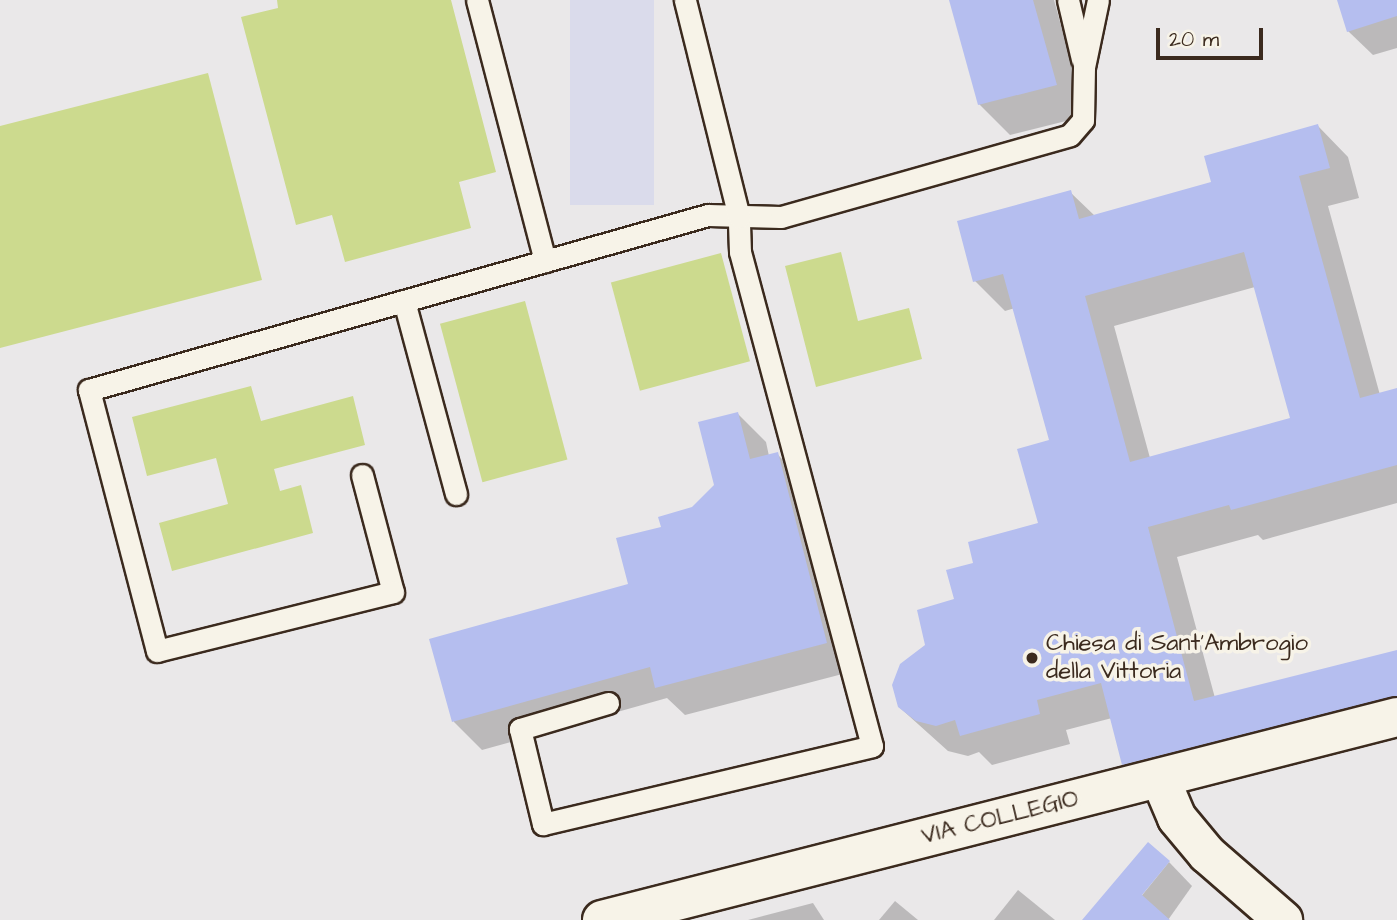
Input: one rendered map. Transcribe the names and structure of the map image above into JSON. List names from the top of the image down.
{
  "streets": {
    "street": ["VIA COLLEGIO"]
  },
  "places": ["Chiesa di Sant'Ambrogio della Vittoria"],
  "scale_bar": "20 m"
}
